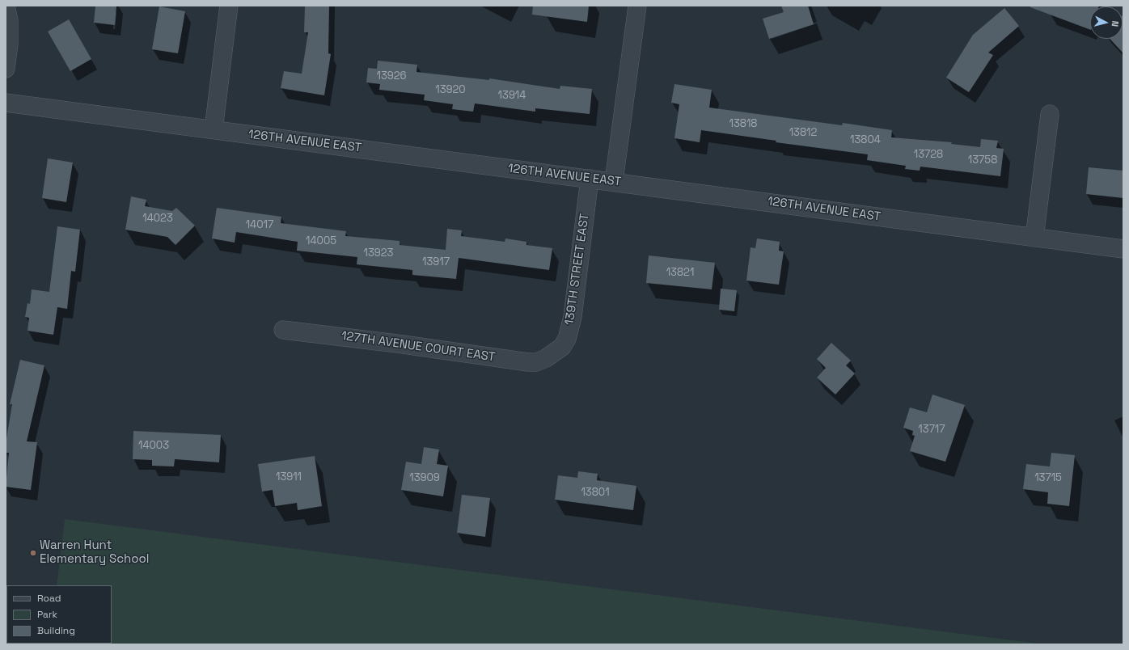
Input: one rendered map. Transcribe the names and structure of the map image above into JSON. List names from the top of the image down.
{
  "streets": {
    "street": ["126TH AVENUE EAST", "139TH STREET EAST", "127TH AVENUE COURT EAST"]
  },
  "crossings": [
    ["126TH AVENUE EAST", "139TH STREET EAST"],
    ["139TH STREET EAST", "127TH AVENUE COURT EAST"]
  ],
  "places": ["Warren Hunt Elementary School"],
  "house_numbers": [
    "13926",
    "13920",
    "13914",
    "13818",
    "13812",
    "13804",
    "13728",
    "13758",
    "14023",
    "14017",
    "14005",
    "13923",
    "13917",
    "13821",
    "13717",
    "14003",
    "13911",
    "13909",
    "13715",
    "13801"
  ],
  "legend": ["Road", "Park", "Building"],
  "north": "right"
}
